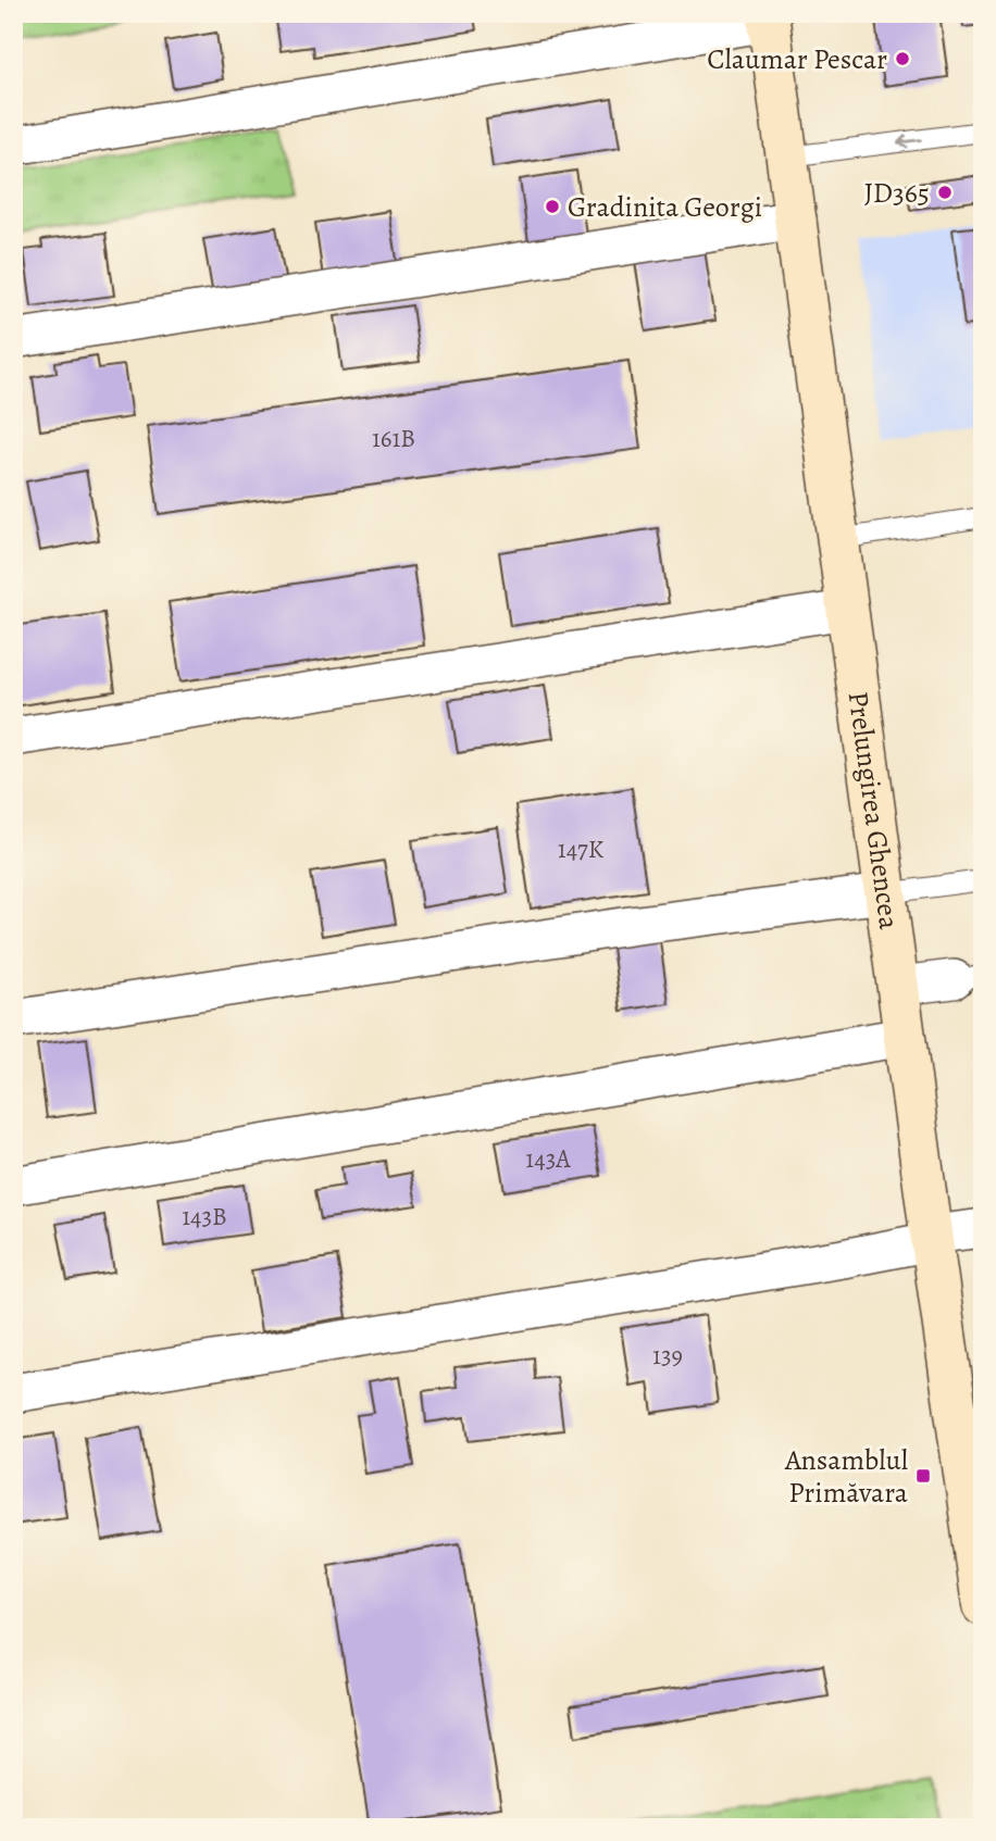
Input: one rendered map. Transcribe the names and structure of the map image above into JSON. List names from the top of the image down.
{
  "streets": {
    "main road": ["Prelungirea Ghencea"]
  },
  "places": {
    "other": ["Claumar Pescar", "JD365", "Gradinita Georgi"],
    "transit": ["Ansamblul Primăvara"]
  },
  "house_numbers": [
    "161B",
    "147K",
    "143A",
    "143B",
    "139"
  ]
}
